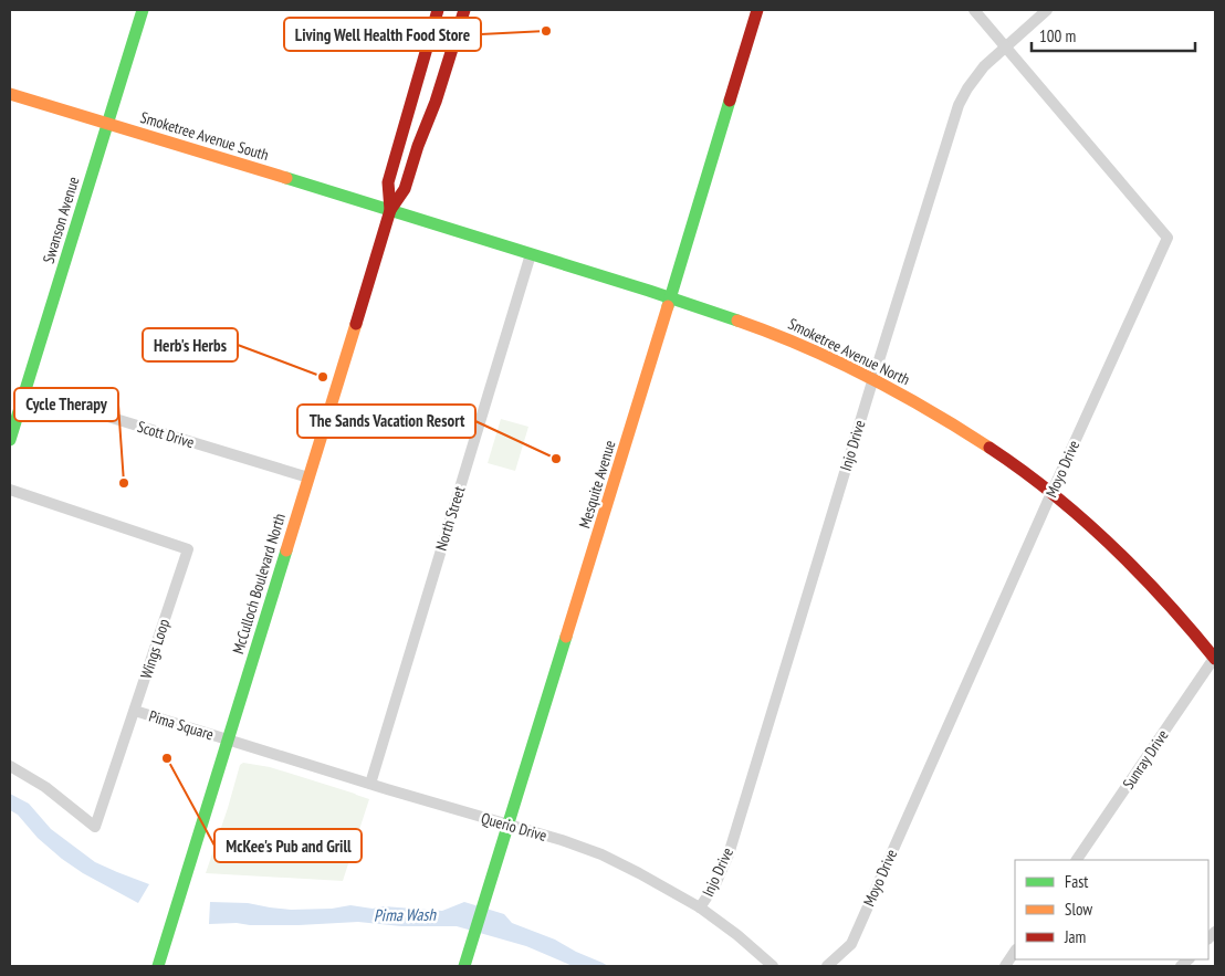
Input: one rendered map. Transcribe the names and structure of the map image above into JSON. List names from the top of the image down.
{
  "streets": {
    "street": [
      "Smoketree Avenue South",
      "Swanson Avenue",
      "Smoketree Avenue North",
      "Scott Drive",
      "Injo Drive",
      "Moyo Drive",
      "Mesquite Avenue",
      "North Street",
      "McCulloch Boulevard North",
      "Wings Loop",
      "Pima Square",
      "Sunray Drive",
      "Querio Drive"
    ]
  },
  "crossings": [
    ["Smoketree Avenue South", "Swanson Avenue"],
    ["Smoketree Avenue South", "Smoketree Avenue North"],
    ["Smoketree Avenue South", "McCulloch Boulevard North"],
    ["Swanson Avenue", "Scott Drive"],
    ["Smoketree Avenue North", "Injo Drive"],
    ["Smoketree Avenue North", "Moyo Drive"],
    ["Smoketree Avenue North", "Mesquite Avenue"],
    ["Smoketree Avenue North", "North Street"],
    ["Smoketree Avenue North", "McCulloch Boulevard North"],
    ["Smoketree Avenue North", "Sunray Drive"],
    ["Scott Drive", "McCulloch Boulevard North"],
    ["Injo Drive", "Moyo Drive"],
    ["Injo Drive", "Querio Drive"],
    ["Mesquite Avenue", "Querio Drive"],
    ["North Street", "Querio Drive"],
    ["McCulloch Boulevard North", "Pima Square"],
    ["McCulloch Boulevard North", "Querio Drive"],
    ["Wings Loop", "Pima Square"],
    ["Pima Square", "Querio Drive"]
  ],
  "water": ["Pima Wash"],
  "places": [
    "Living Well Health Food Store",
    "Herb's Herbs",
    "The Sands Vacation Resort",
    "Cycle Therapy",
    "McKee's Pub and Grill"
  ],
  "legend": ["Fast", "Slow", "Jam"],
  "scale_bar": "100 m"
}
